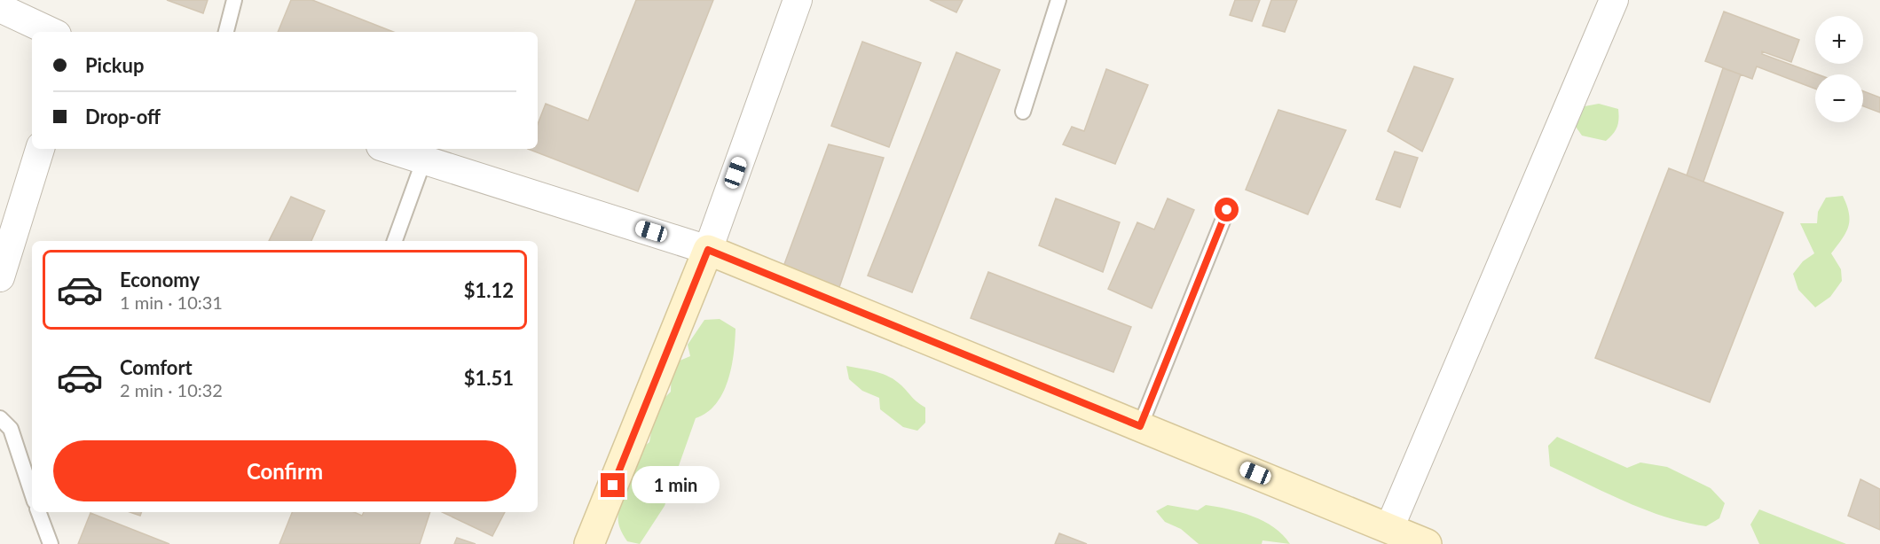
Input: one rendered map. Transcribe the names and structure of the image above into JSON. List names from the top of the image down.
{
  "page": {
    "map_buttons": ["+", "−"],
    "banner": ["Pickup", "Drop-off"],
    "list": [
      {
        "name": "Economy",
        "note": "1 min · 10:31",
        "value": "$1.12"
      },
      {
        "name": "Comfort",
        "note": "2 min · 10:32",
        "value": "$1.51"
      }
    ],
    "buttons": "Confirm",
    "bubble": "1 min"
  }
}
